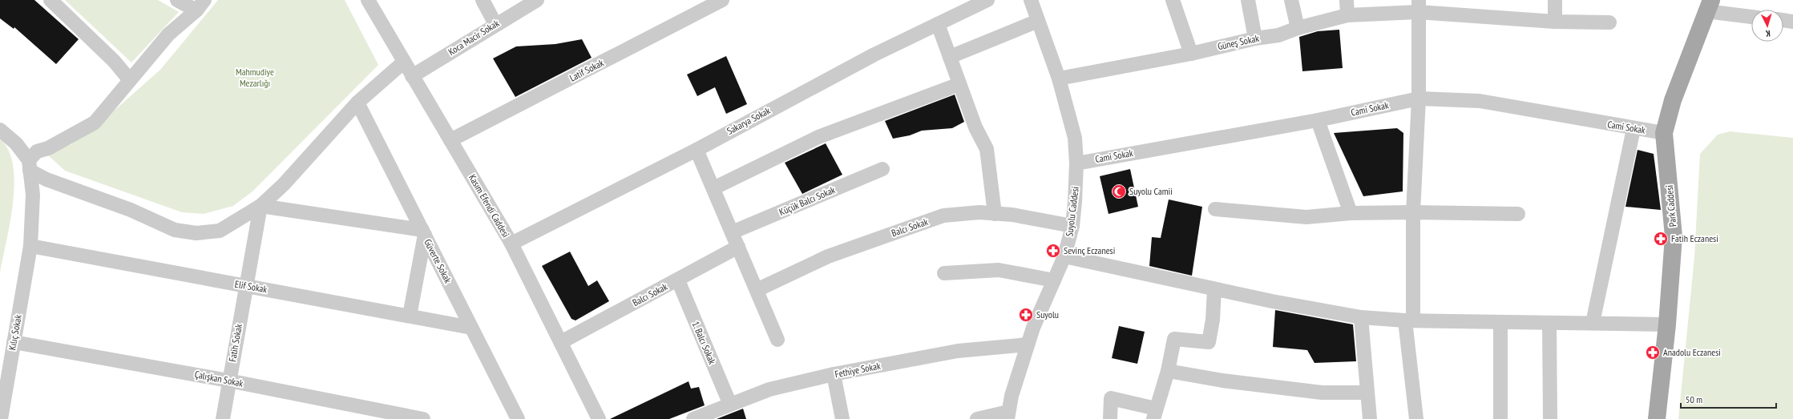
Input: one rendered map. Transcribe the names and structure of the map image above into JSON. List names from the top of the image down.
{
  "streets": {
    "main road": ["Park Caddesi"],
    "street": [
      "Koca Macir Sokak",
      "Güneş Sokak",
      "Latif Sokak",
      "Cami Sokak",
      "Sakarya Sokak",
      "Küçük Balcı Sokak",
      "Kasım Efendi Caddesi",
      "Suyolu Caddesi",
      "Balcı Sokak",
      "Güverte Sokak",
      "Elif Sokak",
      "Kılıç Sokak",
      "Fatih Sokak",
      "1. Balcı Sokak",
      "Fethiye Sokak",
      "Çalışkan Sokak"
    ]
  },
  "crossings": [
    ["Koca Macir Sokak", "Kasım Efendi Caddesi"],
    ["Güneş Sokak", "Suyolu Caddesi"],
    ["Latif Sokak", "Kasım Efendi Caddesi"],
    ["Cami Sokak", "Park Caddesi"],
    ["Cami Sokak", "Suyolu Caddesi"],
    ["Sakarya Sokak", "Kasım Efendi Caddesi"],
    ["Kasım Efendi Caddesi", "Balcı Sokak"],
    ["Suyolu Caddesi", "Balcı Sokak"],
    ["Suyolu Caddesi", "Fethiye Sokak"],
    ["Balcı Sokak", "1. Balcı Sokak"],
    ["Güverte Sokak", "Elif Sokak"],
    ["Elif Sokak", "Kılıç Sokak"],
    ["Elif Sokak", "Fatih Sokak"],
    ["Kılıç Sokak", "Çalışkan Sokak"],
    ["Fatih Sokak", "Çalışkan Sokak"],
    ["1. Balcı Sokak", "Fethiye Sokak"]
  ],
  "parks": ["Mahmudiye Mezarlığı"],
  "places": {
    "mosque": ["Suyolu Camii"],
    "pharmacy": [
      "Fatih Eczanesi",
      "Sevinç Eczanesi",
      "Suyolu",
      "Anadolu Eczanesi"
    ]
  },
  "scale_bar": "50 m",
  "north": "bottom"
}
